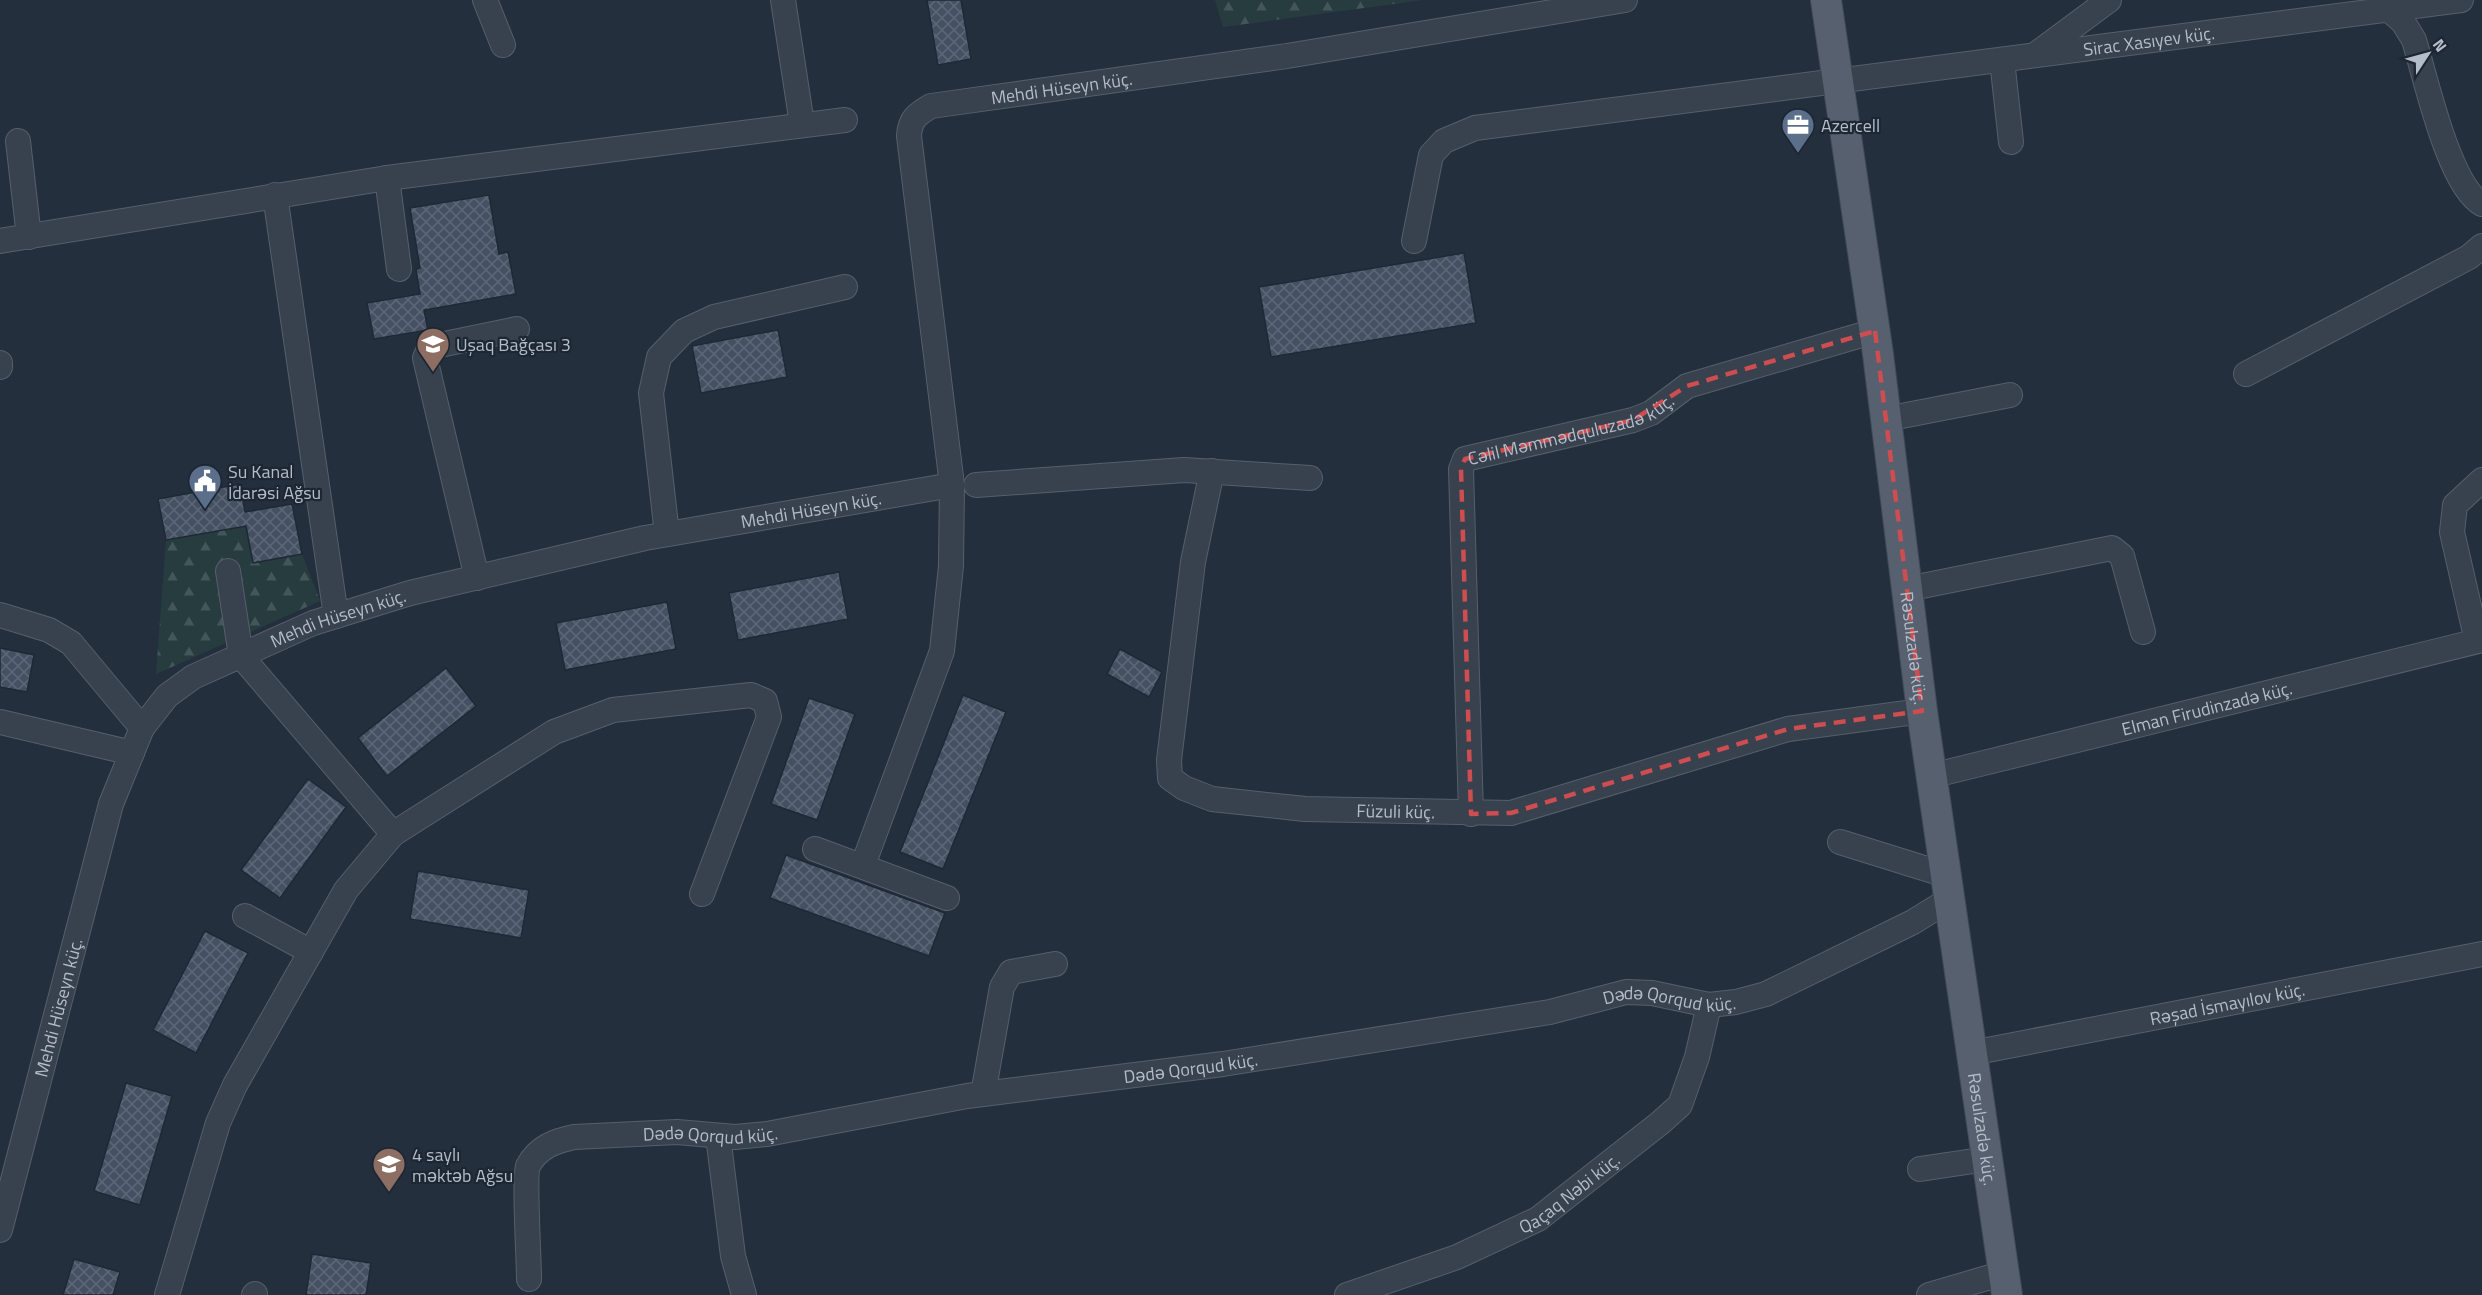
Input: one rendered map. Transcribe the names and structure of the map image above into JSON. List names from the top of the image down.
{
  "streets": {
    "main road": ["Rəsulzadə küç."],
    "street": [
      "Sirac Xasıyev küç.",
      "Mehdi Hüseyn küç.",
      "Cəlil Məmmədquluzadə küç.",
      "Elman Firudinzadə küç.",
      "Füzuli küç.",
      "Dədə Qorqud küç.",
      "Rəşad İsmayılov küç.",
      "Qaçaq Nəbi küç."
    ]
  },
  "crossings": [
    ["Sirac Xasıyev küç.", "Rəsulzadə küç."],
    ["Cəlil Məmmədquluzadə küç.", "Rəsulzadə küç."],
    ["Cəlil Məmmədquluzadə küç.", "Füzuli küç."],
    ["Rəsulzadə küç.", "Elman Firudinzadə küç."],
    ["Rəsulzadə küç.", "Füzuli küç."],
    ["Rəsulzadə küç.", "Dədə Qorqud küç."],
    ["Rəsulzadə küç.", "Rəşad İsmayılov küç."],
    ["Dədə Qorqud küç.", "Qaçaq Nəbi küç."]
  ],
  "places": {
    "office": ["Azercell"],
    "school or university": ["Uşaq Bağçası 3", "4 saylı məktəb Ağsu"],
    "public building": ["Su Kanal İdarəsi Ağsu"]
  },
  "north": "top right"
}
